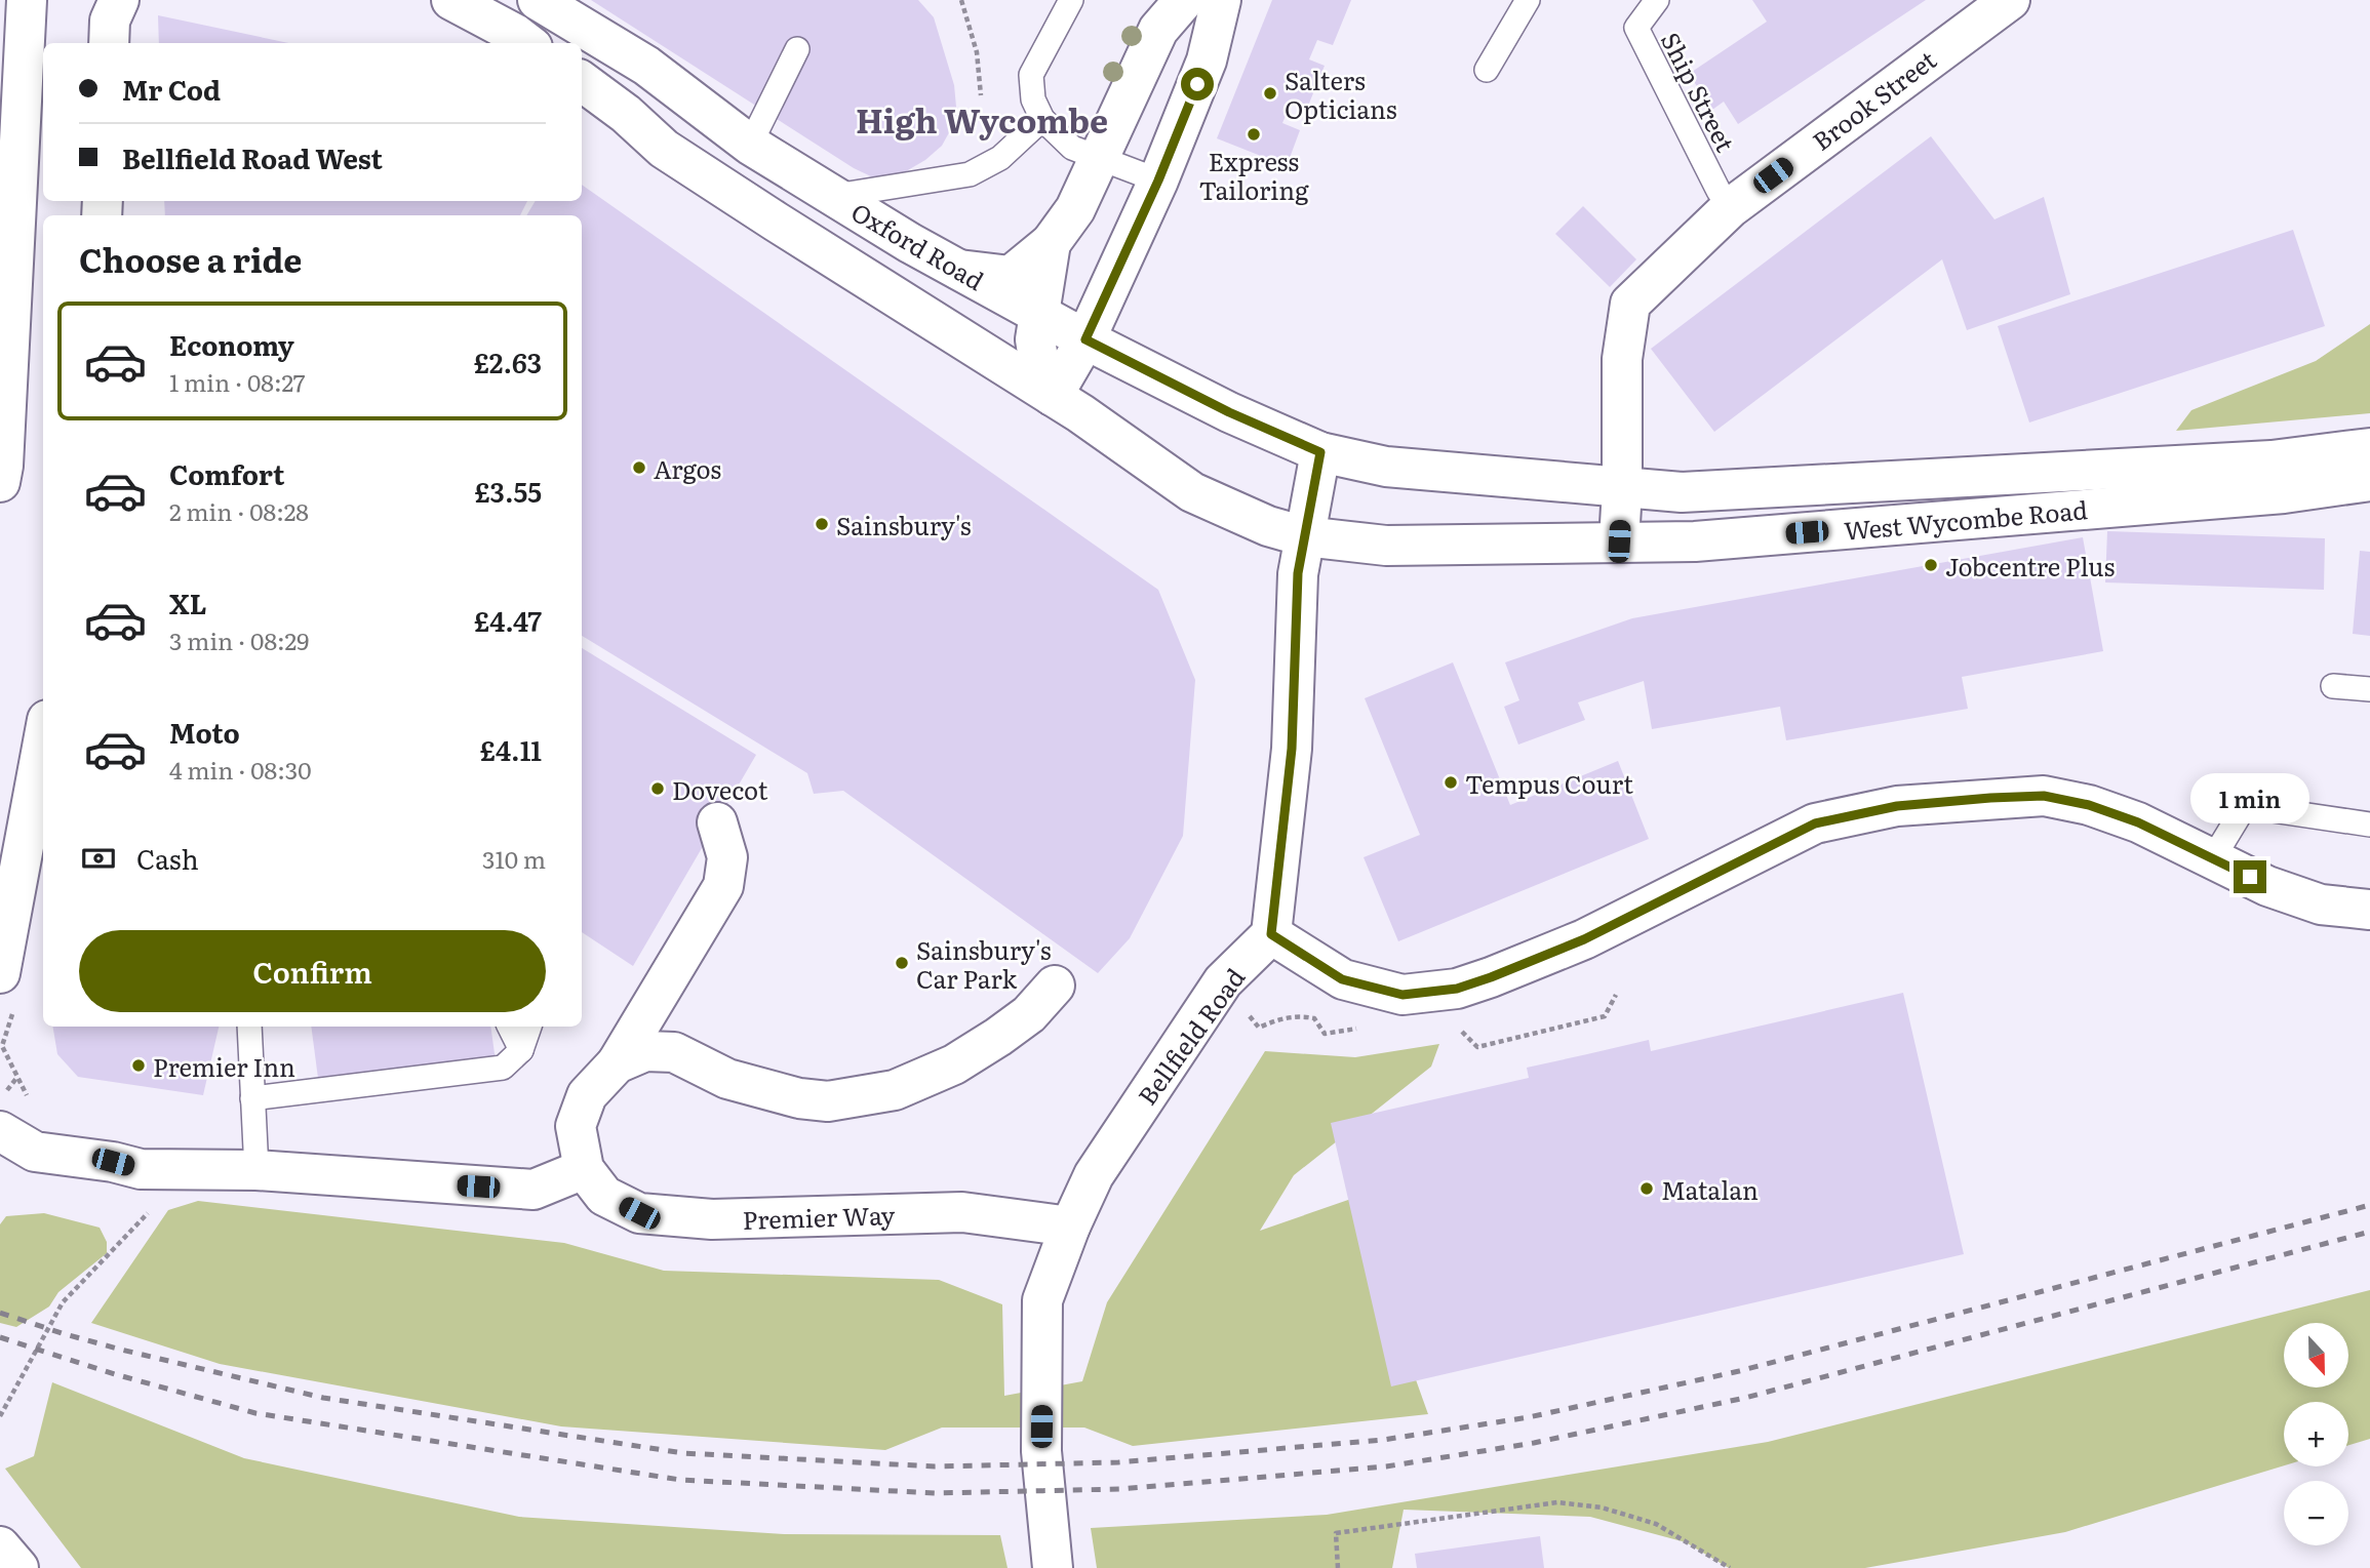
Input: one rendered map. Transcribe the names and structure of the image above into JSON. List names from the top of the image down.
{
  "streets": {
    "street": [
      "Brook Street",
      "Oxford Road",
      "West Wycombe Road",
      "Bellfield Road",
      "Premier Way"
    ],
    "lane": ["Ship Street"]
  },
  "crossings": [
    ["Ship Street", "Brook Street"],
    ["Brook Street", "West Wycombe Road"],
    ["Oxford Road", "West Wycombe Road"],
    ["Bellfield Road", "Premier Way"]
  ],
  "districts": ["High Wycombe"],
  "places": [
    "Salters Opticians",
    "Express Tailoring",
    "Argos",
    "Sainsbury's",
    "Jobcentre Plus",
    "Tempus Court",
    "Dovecot",
    "Sainsbury's Car Park",
    "Premier Inn",
    "Matalan"
  ],
  "north": "bottom",
  "page": {
    "banner": ["Mr Cod", "Bellfield Road West"],
    "heading": "Choose a ride",
    "list": [
      {
        "name": "Economy",
        "note": "1 min · 08:27",
        "value": "£2.63"
      },
      {
        "name": "Comfort",
        "note": "2 min · 08:28",
        "value": "£3.55"
      },
      {
        "name": "XL",
        "note": "3 min · 08:29",
        "value": "£4.47"
      },
      {
        "name": "Moto",
        "note": "4 min · 08:30",
        "value": "£4.11"
      }
    ],
    "bubble": "1 min",
    "pay": ["Cash", "310 m"],
    "buttons": "Confirm",
    "map_buttons": ["+", "−"]
  }
}
